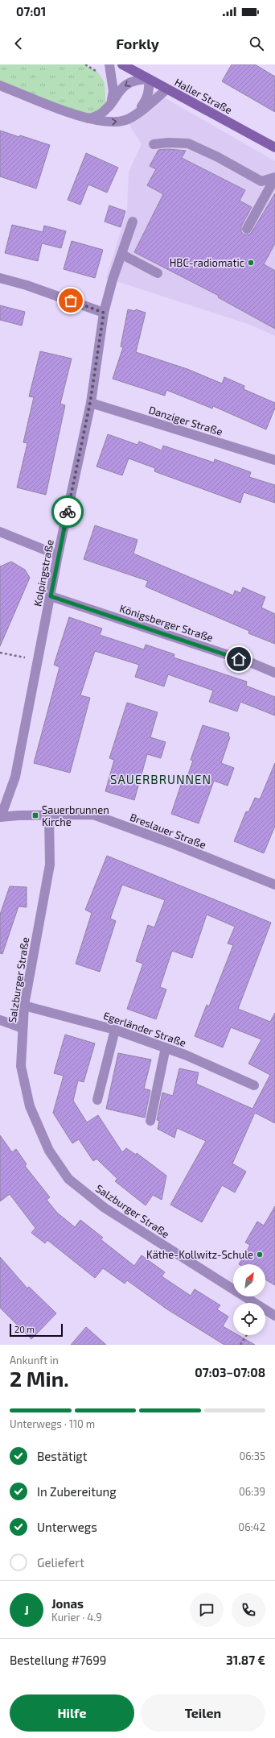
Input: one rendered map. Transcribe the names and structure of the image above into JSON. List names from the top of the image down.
{
  "streets": {
    "main road": ["Haller Straße"],
    "street": [
      "Danziger Straße",
      "Kolpingstraße",
      "Königsberger Straße",
      "Breslauer Straße",
      "Salzburger Straße",
      "Egerländer Straße"
    ]
  },
  "crossings": [
    ["Danziger Straße", "Kolpingstraße"],
    ["Kolpingstraße", "Königsberger Straße"],
    ["Kolpingstraße", "Breslauer Straße"],
    ["Breslauer Straße", "Salzburger Straße"],
    ["Salzburger Straße", "Egerländer Straße"]
  ],
  "districts": ["SAUERBRUNNEN"],
  "places": {
    "other": ["HBC-radiomatic", "Käthe-Kollwitz-Schule"],
    "transit": ["Sauerbrunnen Kirche"]
  },
  "scale_bar": "20 m",
  "north": "top right",
  "page": {
    "status": "07:01",
    "header": "Forkly",
    "scale": "20 m",
    "heading": ["2 Min.", "Ankunft in", "07:03–07:08"],
    "panel": [
      "Jonas",
      "Kurier · 4.9",
      "Bestellung #7699",
      "31.87 €"
    ],
    "bar": "Unterwegs · 110 m",
    "list": [
      ["Bestätigt", "06:35"],
      ["In Zubereitung", "06:39"],
      ["Unterwegs", "06:42"],
      "Geliefert"
    ],
    "round": "J",
    "buttons": ["Hilfe", "Teilen"]
  }
}
